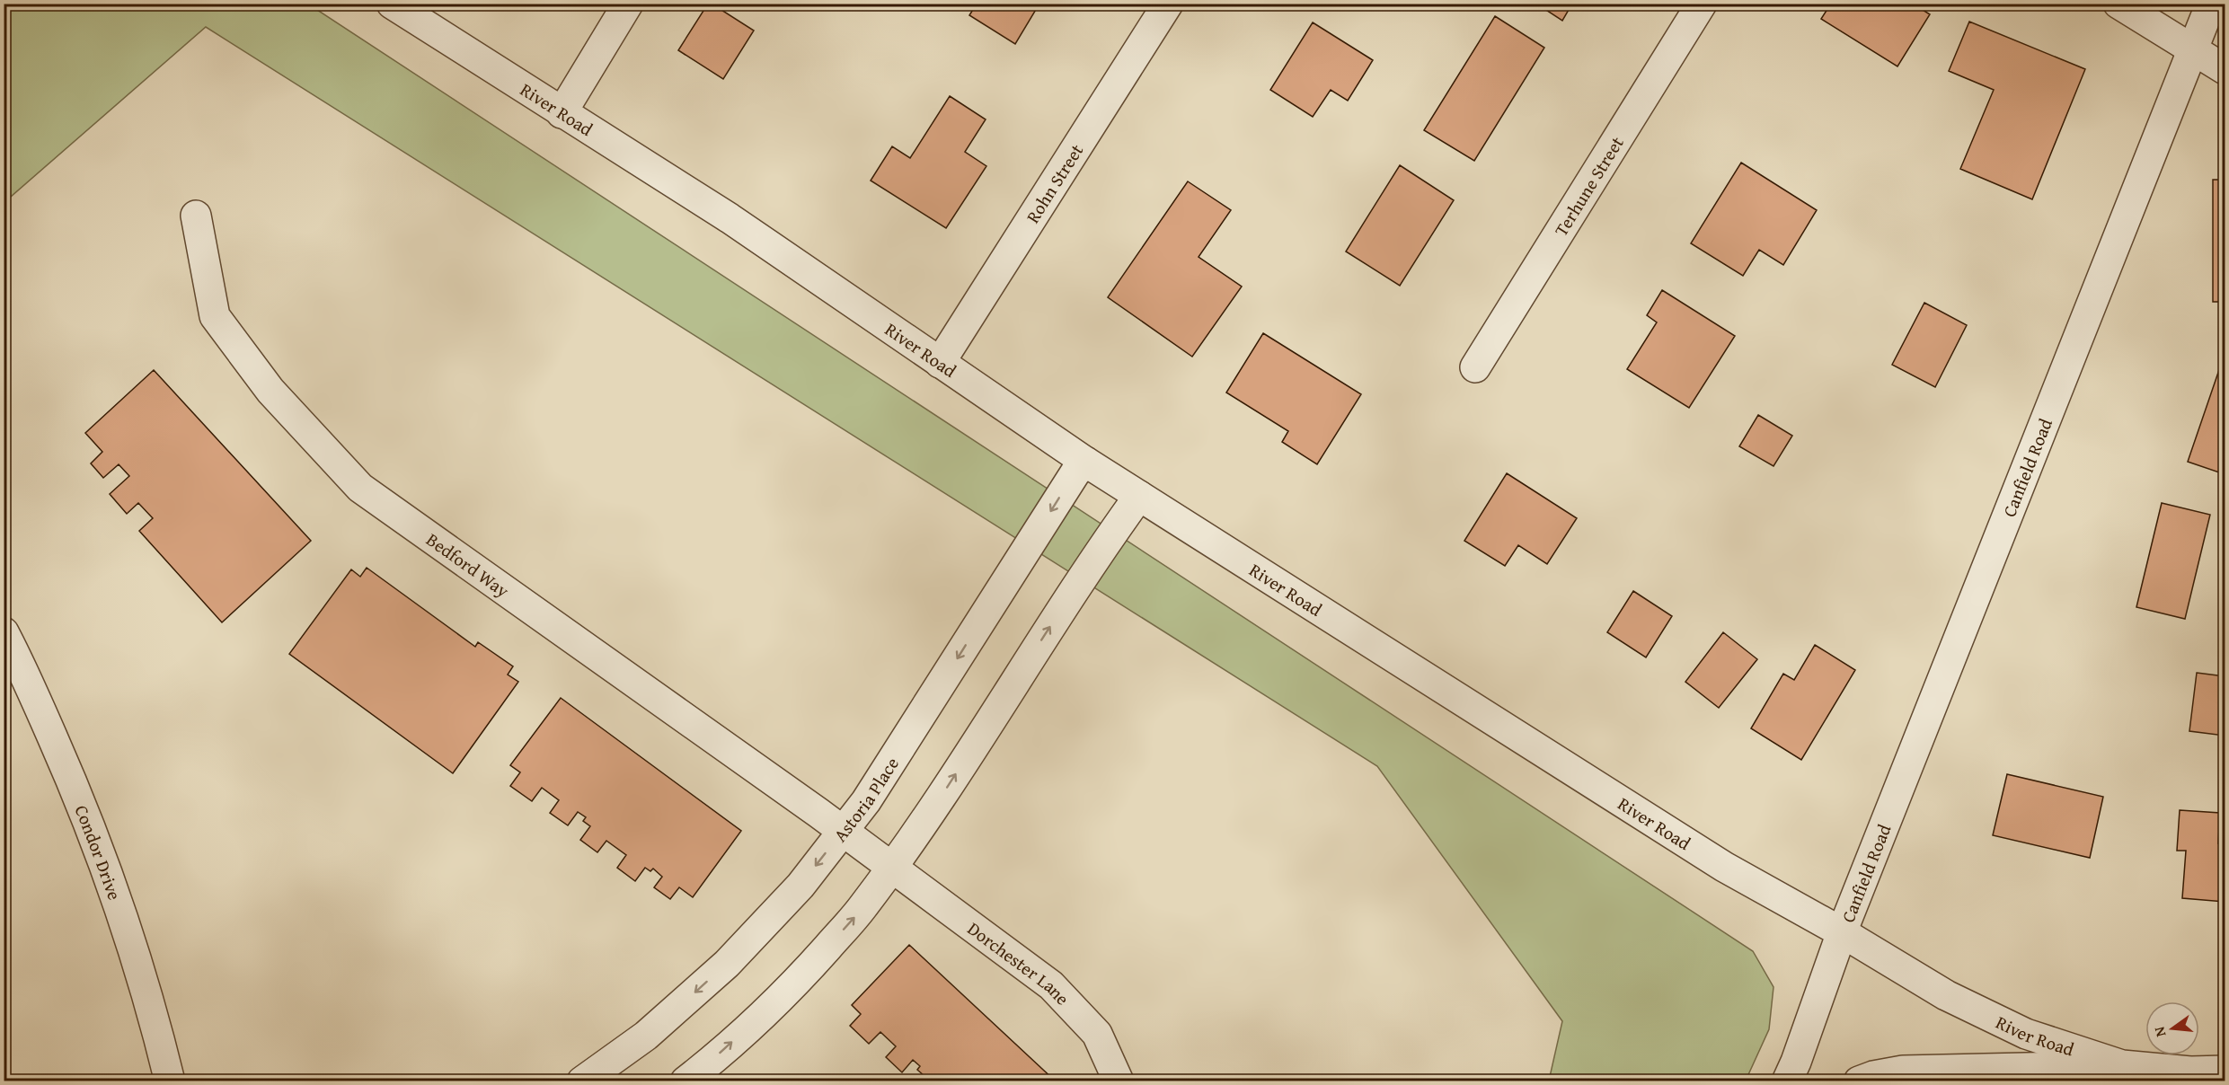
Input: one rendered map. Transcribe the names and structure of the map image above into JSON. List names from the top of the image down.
{
  "streets": {
    "street": [
      "River Road",
      "Rohn Street",
      "Terhune Street",
      "Canfield Road",
      "Bedford Way",
      "Astoria Place",
      "Condor Drive",
      "Dorchester Lane"
    ]
  },
  "crossings": [
    ["River Road", "Rohn Street"],
    ["River Road", "Canfield Road"],
    ["River Road", "Astoria Place"],
    ["Bedford Way", "Astoria Place"],
    ["Bedford Way", "Dorchester Lane"]
  ],
  "north": "left"
}
